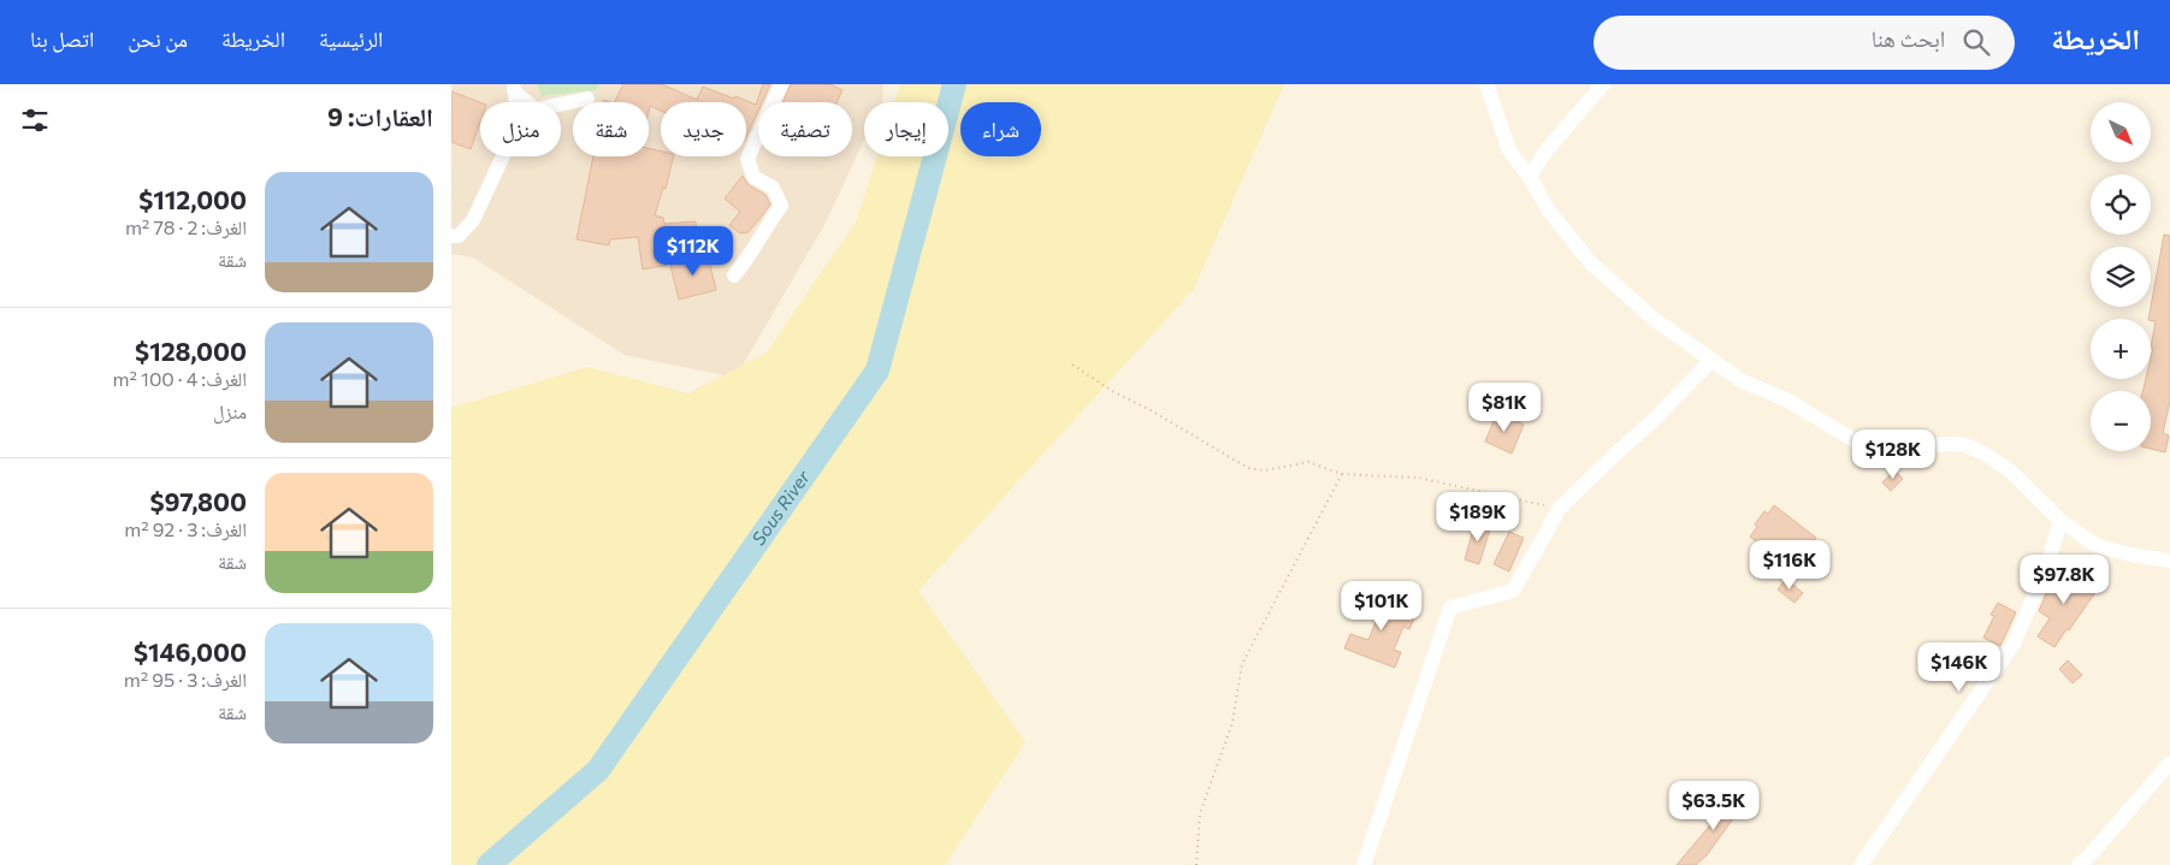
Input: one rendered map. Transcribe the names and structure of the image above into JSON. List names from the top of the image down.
{
  "water": ["Sous River"],
  "north": "bottom right",
  "page": {
    "header": "الخريطة",
    "search": "ابحث هنا",
    "nav": [
      "الرئيسية",
      "الخريطة",
      "من نحن",
      "اتصل بنا"
    ],
    "heading": "العقارات: 9",
    "map_buttons": ["+", "−"],
    "chip": [
      "شراء",
      "إيجار",
      "تصفية",
      "جديد",
      "شقة",
      "منزل"
    ],
    "list": [
      {
        "name": "$112,000",
        "note": "الغرف: 2 · 78 m² · شقة"
      },
      {
        "name": "$128,000",
        "note": "الغرف: 4 · 100 m² · منزل"
      },
      {
        "name": "$97,800",
        "note": "الغرف: 3 · 92 m² · شقة"
      },
      {
        "name": "$146,000",
        "note": "الغرف: 3 · 95 m² · شقة"
      }
    ],
    "price": [
      "$112K",
      "$81K",
      "$128K",
      "$189K",
      "$116K",
      "$97.8K",
      "$101K",
      "$146K",
      "$63.5K"
    ]
  }
}
